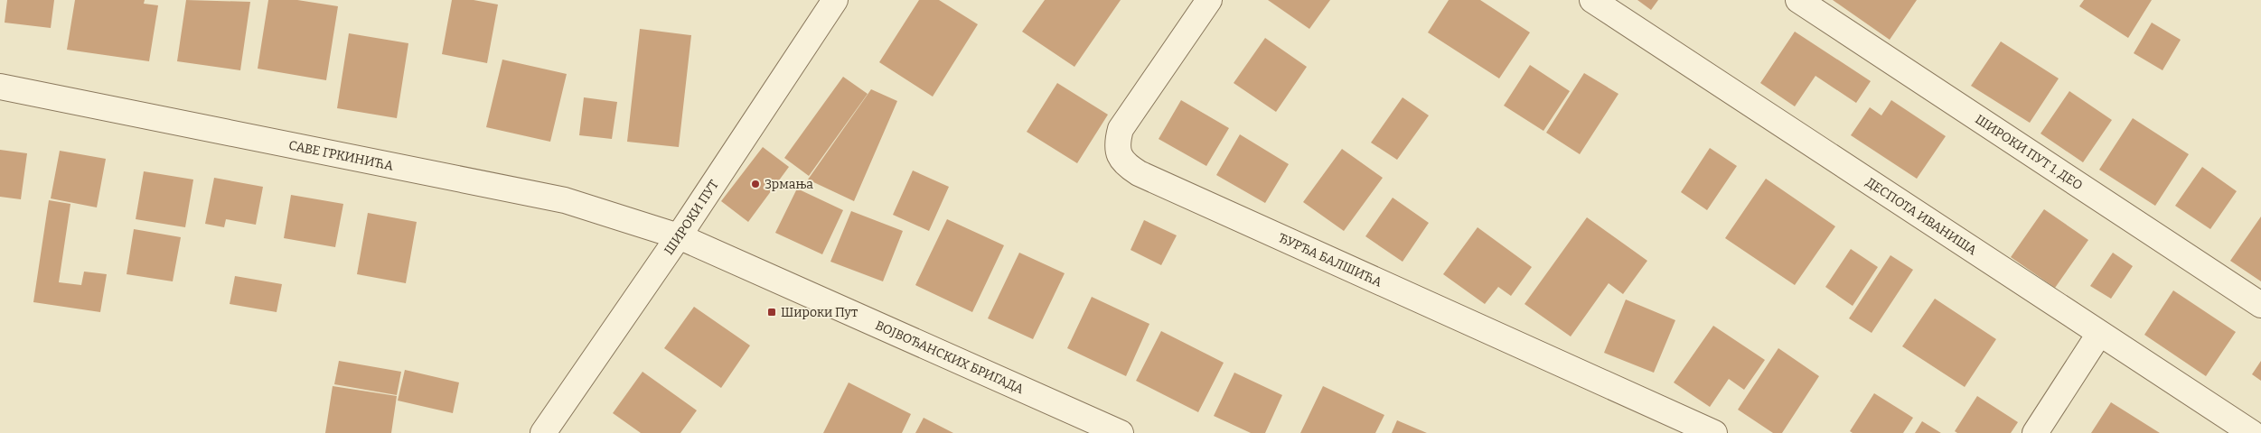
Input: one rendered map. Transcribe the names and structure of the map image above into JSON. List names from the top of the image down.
{
  "streets": {
    "street": [
      "ШИРОКИ ПУТ 1. ДЕО",
      "САВЕ ГРКИНИЋА",
      "ШИРОКИ ПУТ",
      "ДЕСПОТА ИВАНИША",
      "ЂУРЂА БАЛШИЋА",
      "ВОЈВОЂАНСКИХ БРИГАДА"
    ]
  },
  "crossings": [
    ["САВЕ ГРКИНИЋА", "ШИРОКИ ПУТ"],
    ["САВЕ ГРКИНИЋА", "ВОЈВОЂАНСКИХ БРИГАДА"],
    ["ШИРОКИ ПУТ", "ВОЈВОЂАНСКИХ БРИГАДА"]
  ],
  "places": {
    "other": ["Зрмања"],
    "transit": ["Широки Пут"]
  }
}
